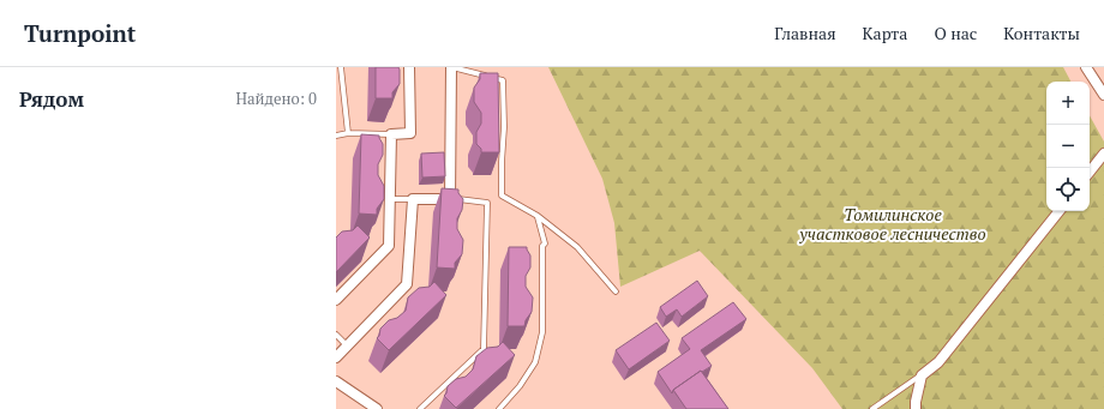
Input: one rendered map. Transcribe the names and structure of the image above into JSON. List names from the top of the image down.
{
  "parks": ["Томилинское участковое лесничество"],
  "page": {
    "header": "Turnpoint",
    "nav": [
      "Главная",
      "Карта",
      "О нас",
      "Контакты"
    ],
    "heading": ["Рядом", "Найдено: 0"],
    "map_buttons": ["+", "−"]
  }
}
